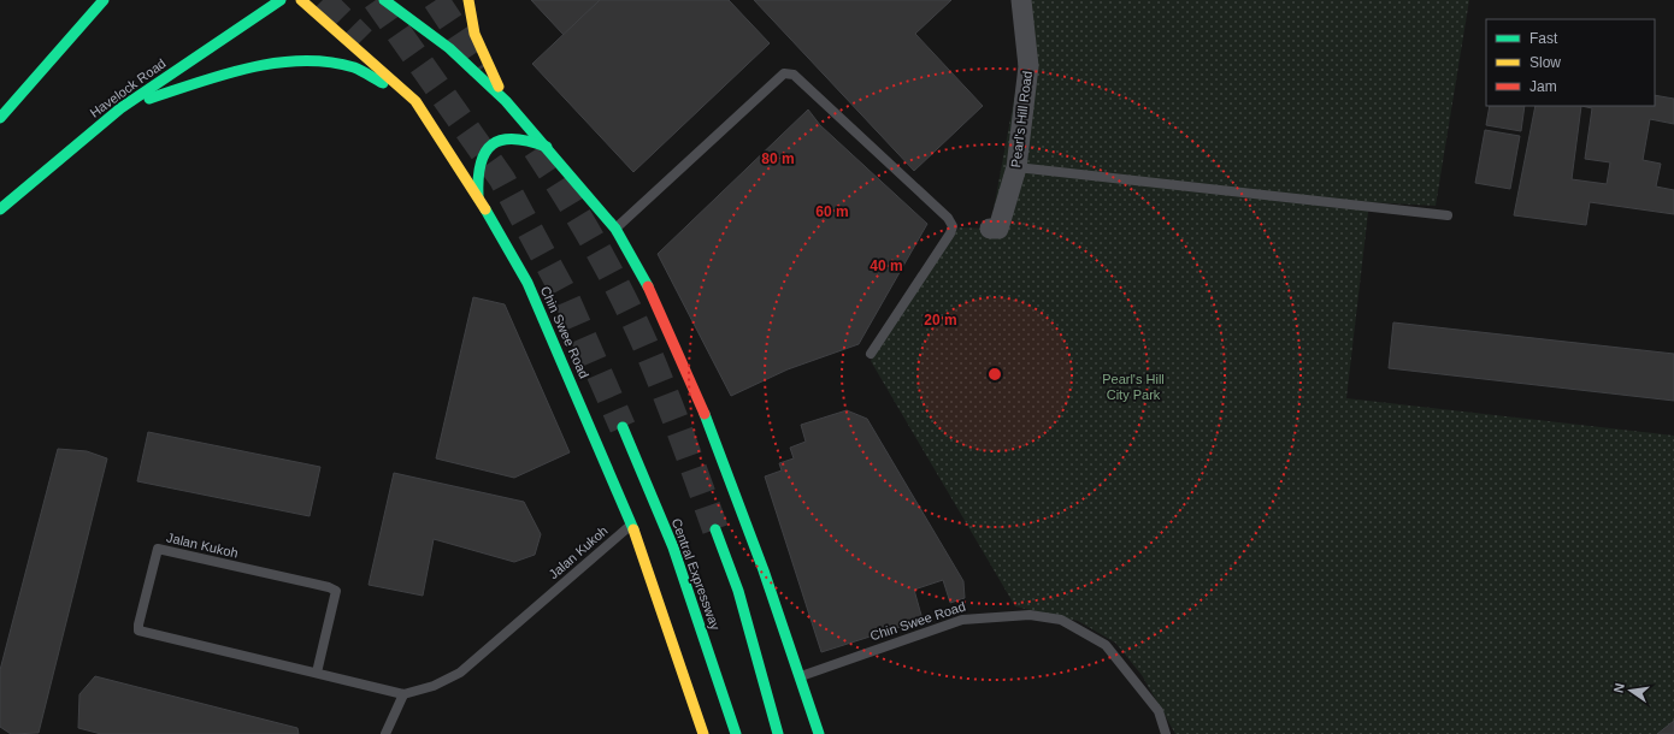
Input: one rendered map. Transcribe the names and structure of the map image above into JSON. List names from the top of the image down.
{
  "streets": {
    "main road": ["Havelock Road", "Chin Swee Road", "Central Expressway"],
    "street": ["Pearl's Hill Road"],
    "lane": ["Jalan Kukoh"]
  },
  "crossings": [
    ["Chin Swee Road", "Jalan Kukoh"]
  ],
  "parks": ["Pearl's Hill City Park"],
  "legend": ["Fast", "Slow", "Jam"],
  "north": "left",
  "rings": [
    "80 m",
    "60 m",
    "40 m",
    "20 m"
  ]
}
